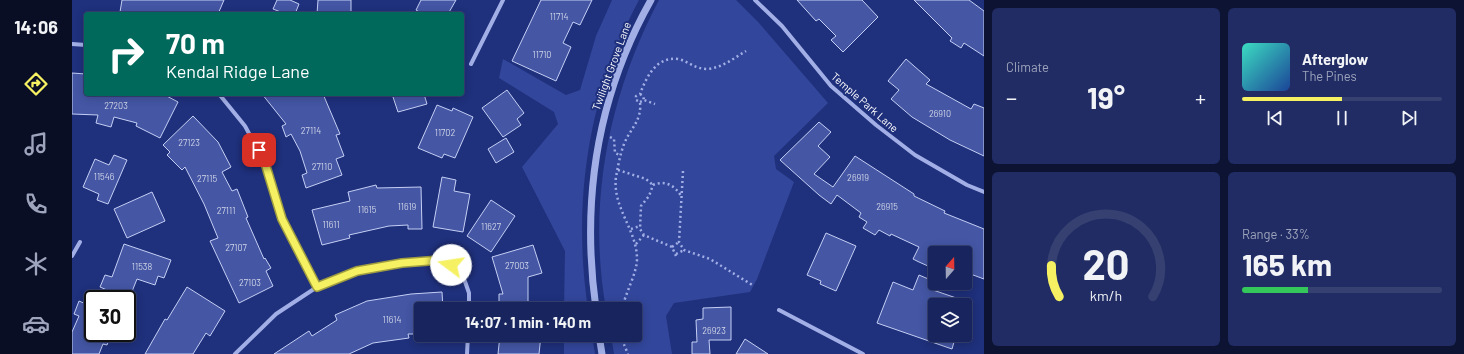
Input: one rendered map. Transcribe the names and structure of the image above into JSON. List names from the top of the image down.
{
  "streets": {
    "street": ["Twilight Grove Lane", "Temple Park Lane"]
  },
  "house_numbers": [
    "11714",
    "11710",
    "27203",
    "26910",
    "27114",
    "11702",
    "27123",
    "27110",
    "11546",
    "26919",
    "27115",
    "11619",
    "26915",
    "11615",
    "27111",
    "11611",
    "11627",
    "27107",
    "27003",
    "11538",
    "27103",
    "11614",
    "26923"
  ],
  "north": "top",
  "page": {
    "tabs": "14:06",
    "tile": [
      "Climate",
      ["Range · 33%", "165 km"]
    ],
    "turn": ["70 m", "Kendal Ridge Lane"],
    "song": ["Afterglow", "The Pines"],
    "heat": ["−", "19°", "+"],
    "limit": "30",
    "trip": "14:07 · 1 min · 140 m",
    "gauge": ["20", "km/h"]
  }
}
